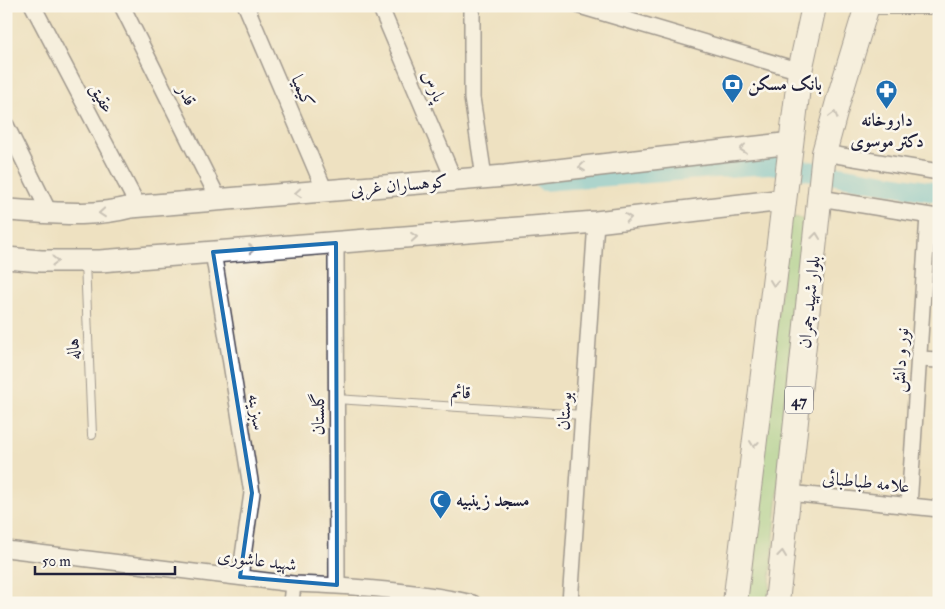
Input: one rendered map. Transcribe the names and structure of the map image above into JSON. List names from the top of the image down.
{
  "streets": {
    "main road": ["بلوار شهید چمران", "47"],
    "street": [
      "پارس",
      "کیمیا",
      "قدر",
      "عقیق",
      "کوهساران غربی",
      "نور و دانش",
      "بوستان",
      "سبزینه",
      "گلستان",
      "علامه طباطبائی",
      "شهید عاشوری"
    ],
    "lane": ["هاله", "قائم"]
  },
  "crossings": [
    ["پارس", "کوهساران غربی"],
    ["کیمیا", "کوهساران غربی"],
    ["قدر", "کوهساران غربی"],
    ["عقیق", "کوهساران غربی"],
    ["کوهساران غربی", "بلوار شهید چمران"],
    ["بلوار شهید چمران", "علامه طباطبائی"],
    ["نور و دانش", "علامه طباطبائی"],
    ["قائم", "بوستان"],
    ["قائم", "گلستان"],
    ["سبزینه", "شهید عاشوری"],
    ["گلستان", "شهید عاشوری"]
  ],
  "places": {
    "bank": ["بانک مسکن"],
    "pharmacy": ["داروخانه دکتر موسوی"],
    "mosque": ["مسجد زینبیه"]
  },
  "scale_bar": "50 m"
}
